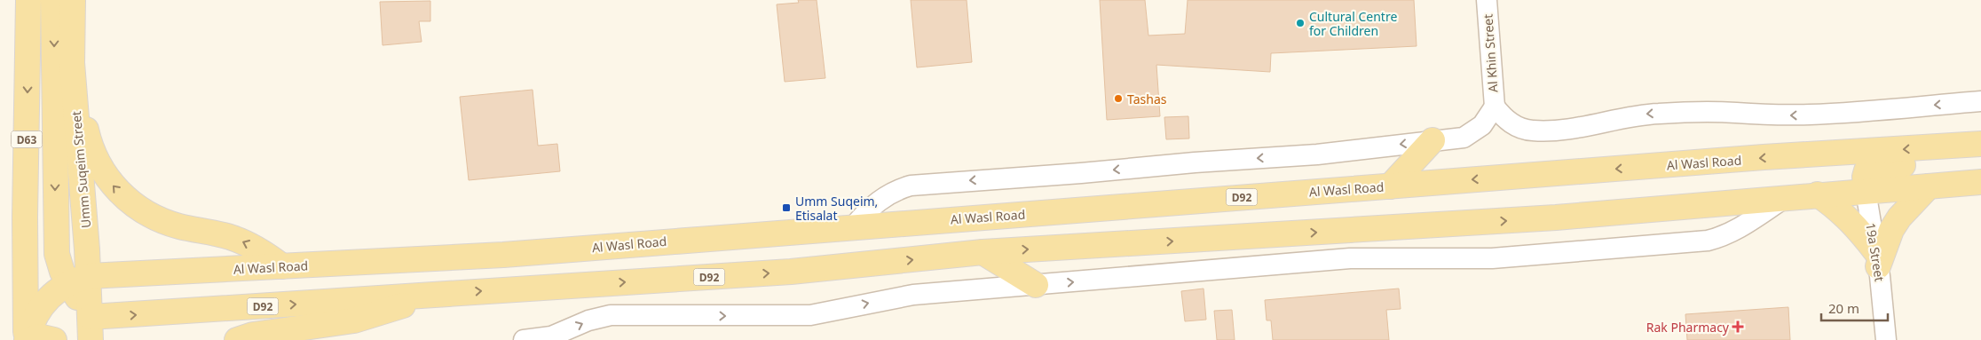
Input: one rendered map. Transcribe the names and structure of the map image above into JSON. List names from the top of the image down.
{
  "streets": {
    "main road": [
      "D63",
      "Al Wasl Road",
      "Umm Suqeim Street",
      "D92"
    ],
    "street": ["Al Khin Street", "19a Street"]
  },
  "crossings": [
    ["Al Wasl Road", "Umm Suqeim Street"],
    ["Umm Suqeim Street", "D92"],
    ["D92", "19a Street"]
  ],
  "places": {
    "other": ["Cultural Centre for Children", "Tashas"],
    "transit": ["Umm Suqeim, Etisalat"],
    "health": ["Rak Pharmacy"]
  },
  "scale_bar": "20 m"
}
